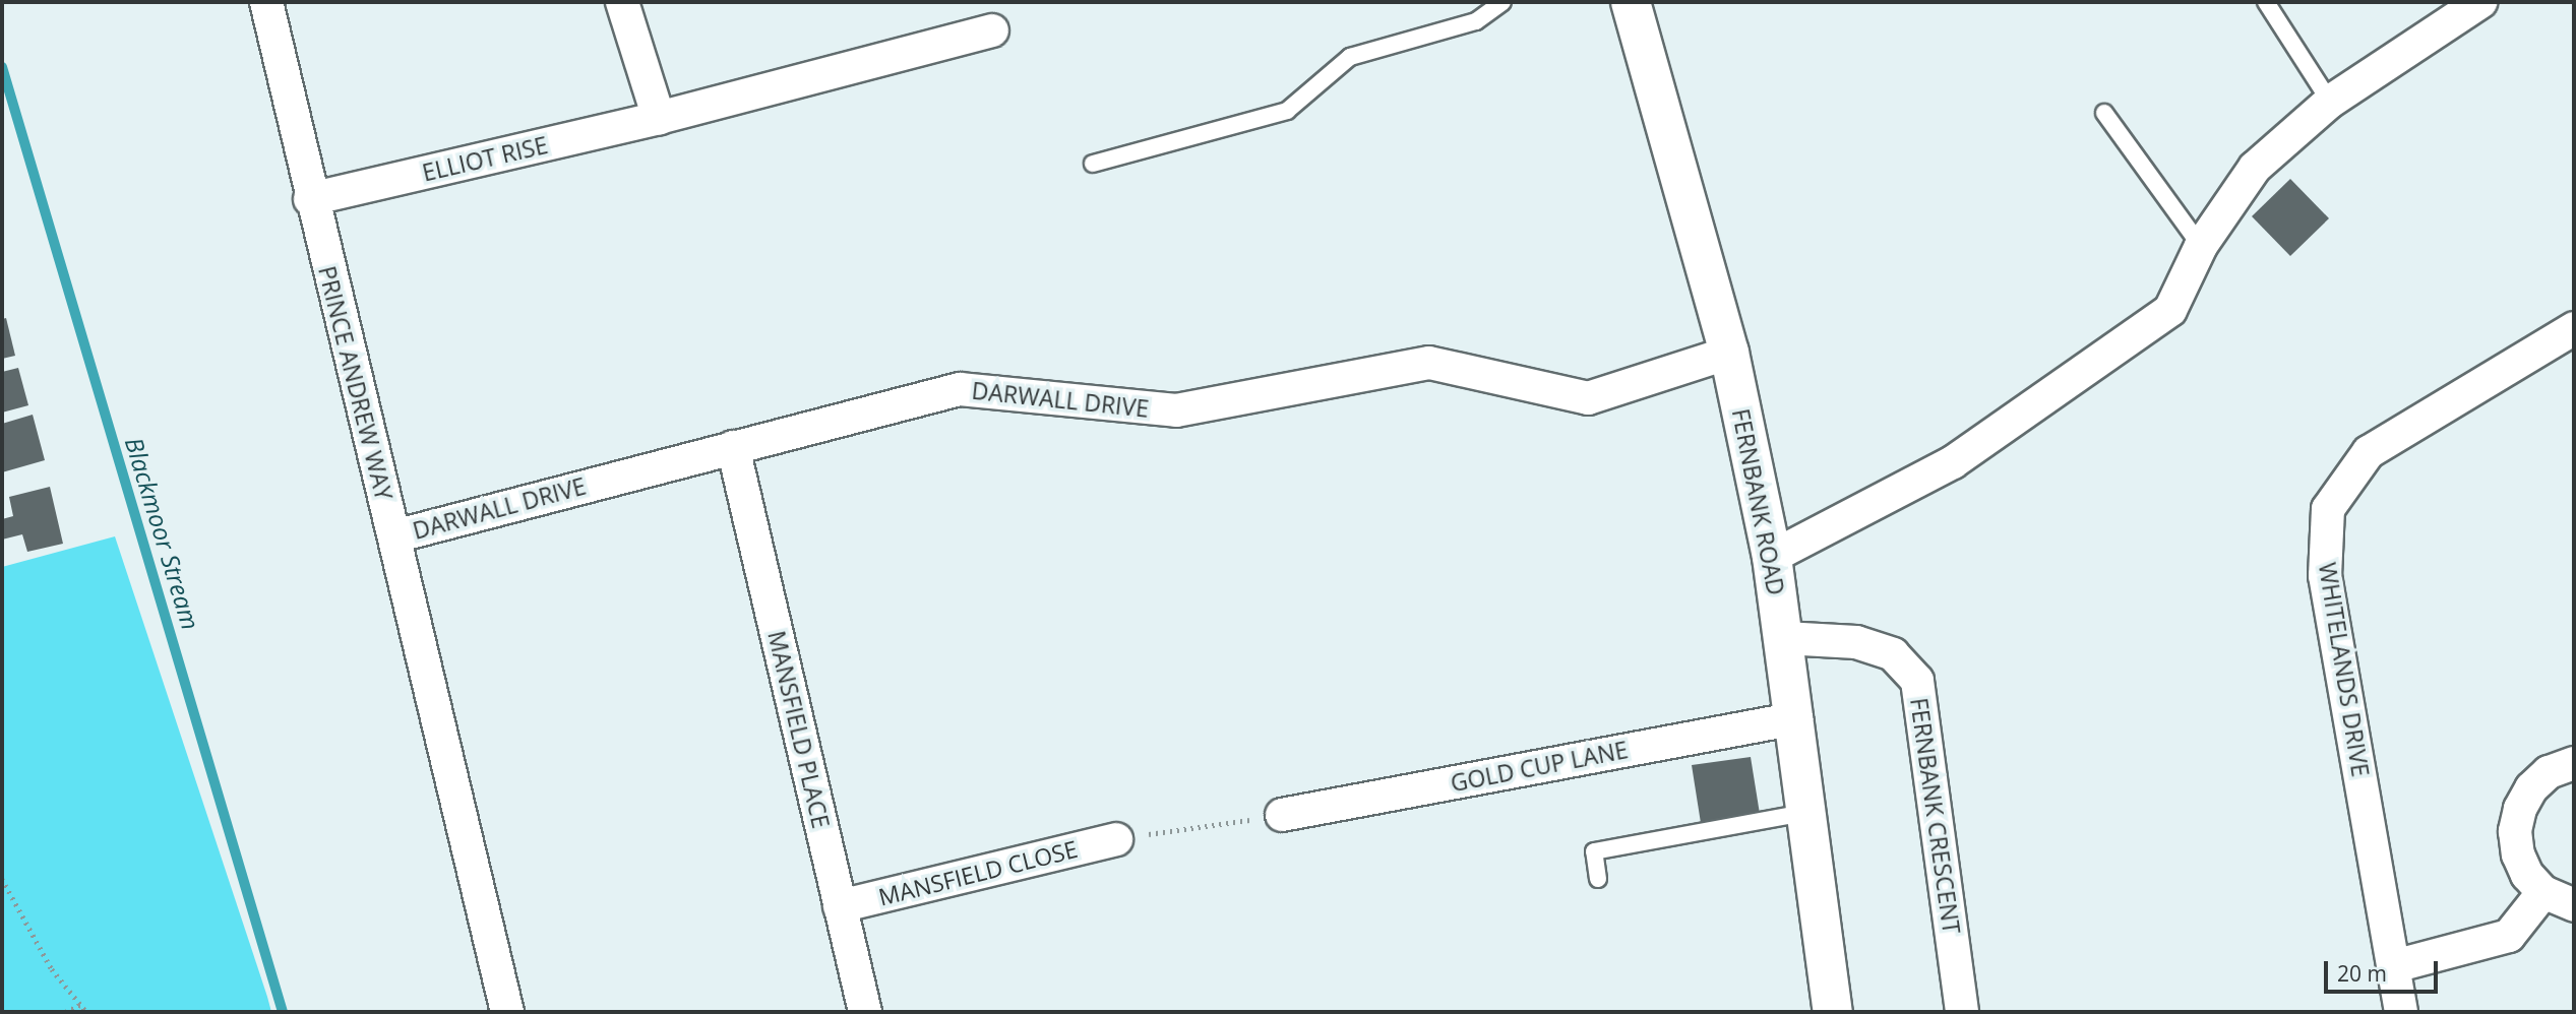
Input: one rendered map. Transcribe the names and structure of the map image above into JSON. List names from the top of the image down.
{
  "streets": {
    "street": [
      "ELLIOT RISE",
      "PRINCE ANDREW WAY",
      "DARWALL DRIVE",
      "FERNBANK ROAD",
      "WHITELANDS DRIVE",
      "MANSFIELD PLACE",
      "GOLD CUP LANE",
      "FERNBANK CRESCENT",
      "MANSFIELD CLOSE"
    ]
  },
  "crossings": [
    ["ELLIOT RISE", "PRINCE ANDREW WAY"],
    ["PRINCE ANDREW WAY", "DARWALL DRIVE"],
    ["DARWALL DRIVE", "FERNBANK ROAD"],
    ["DARWALL DRIVE", "MANSFIELD PLACE"],
    ["FERNBANK ROAD", "GOLD CUP LANE"],
    ["FERNBANK ROAD", "FERNBANK CRESCENT"],
    ["MANSFIELD PLACE", "MANSFIELD CLOSE"]
  ],
  "water": ["Blackmoor Stream"],
  "scale_bar": "20 m"
}
